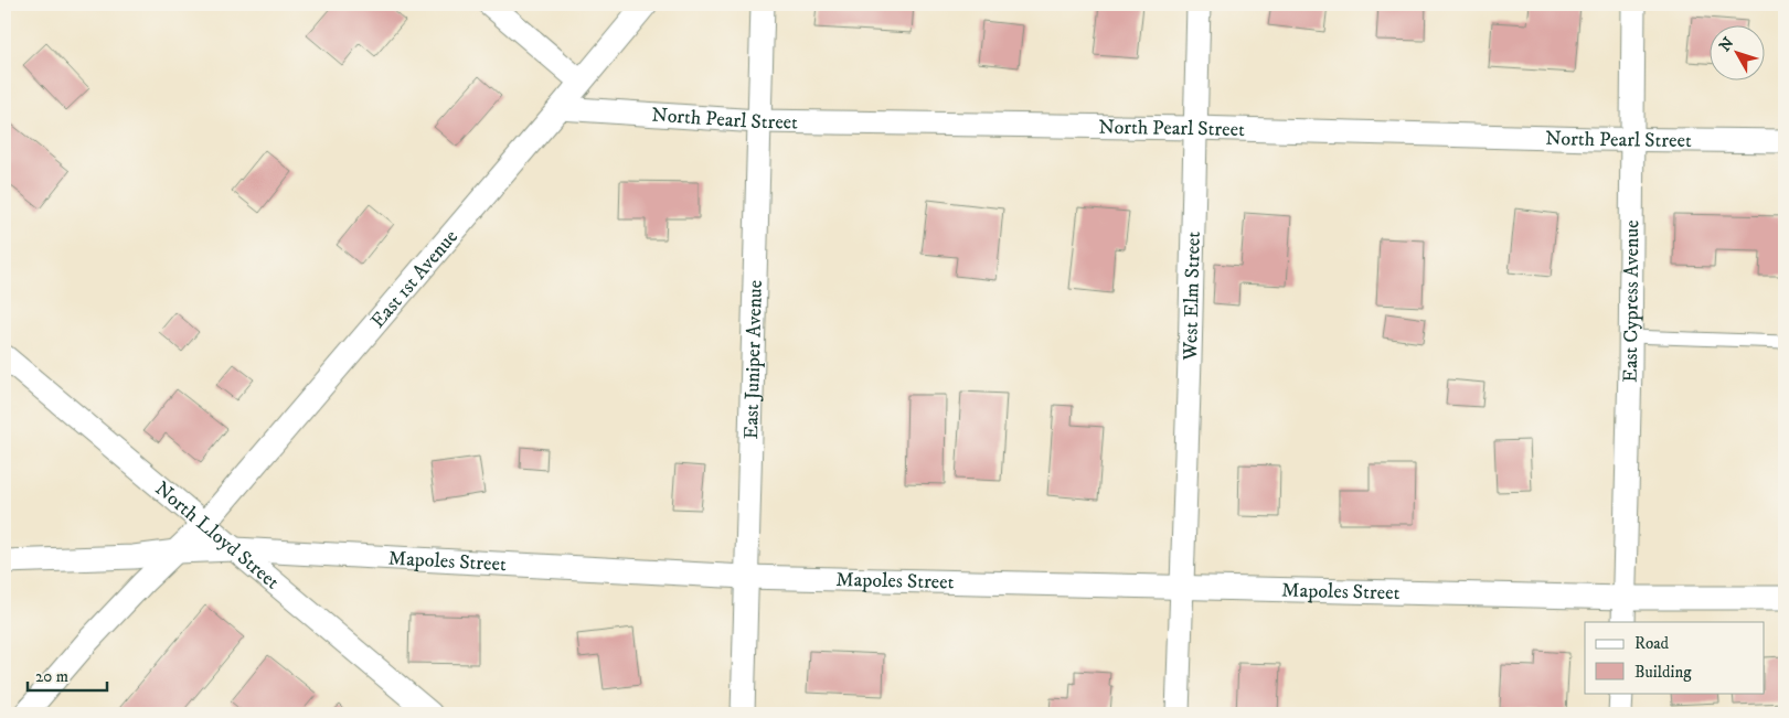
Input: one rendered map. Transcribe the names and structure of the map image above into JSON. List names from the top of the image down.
{
  "streets": {
    "street": [
      "North Pearl Street",
      "East 1st Avenue",
      "West Elm Street",
      "East Cypress Avenue",
      "East Juniper Avenue",
      "North Lloyd Street",
      "Mapoles Street"
    ]
  },
  "crossings": [
    ["North Pearl Street", "East 1st Avenue"],
    ["North Pearl Street", "West Elm Street"],
    ["North Pearl Street", "East Cypress Avenue"],
    ["North Pearl Street", "East Juniper Avenue"],
    ["East 1st Avenue", "North Lloyd Street"],
    ["East 1st Avenue", "Mapoles Street"],
    ["West Elm Street", "Mapoles Street"],
    ["East Cypress Avenue", "Mapoles Street"],
    ["East Juniper Avenue", "Mapoles Street"],
    ["North Lloyd Street", "Mapoles Street"]
  ],
  "legend": ["Road", "Building"],
  "scale_bar": "20 m",
  "north": "top left"
}
